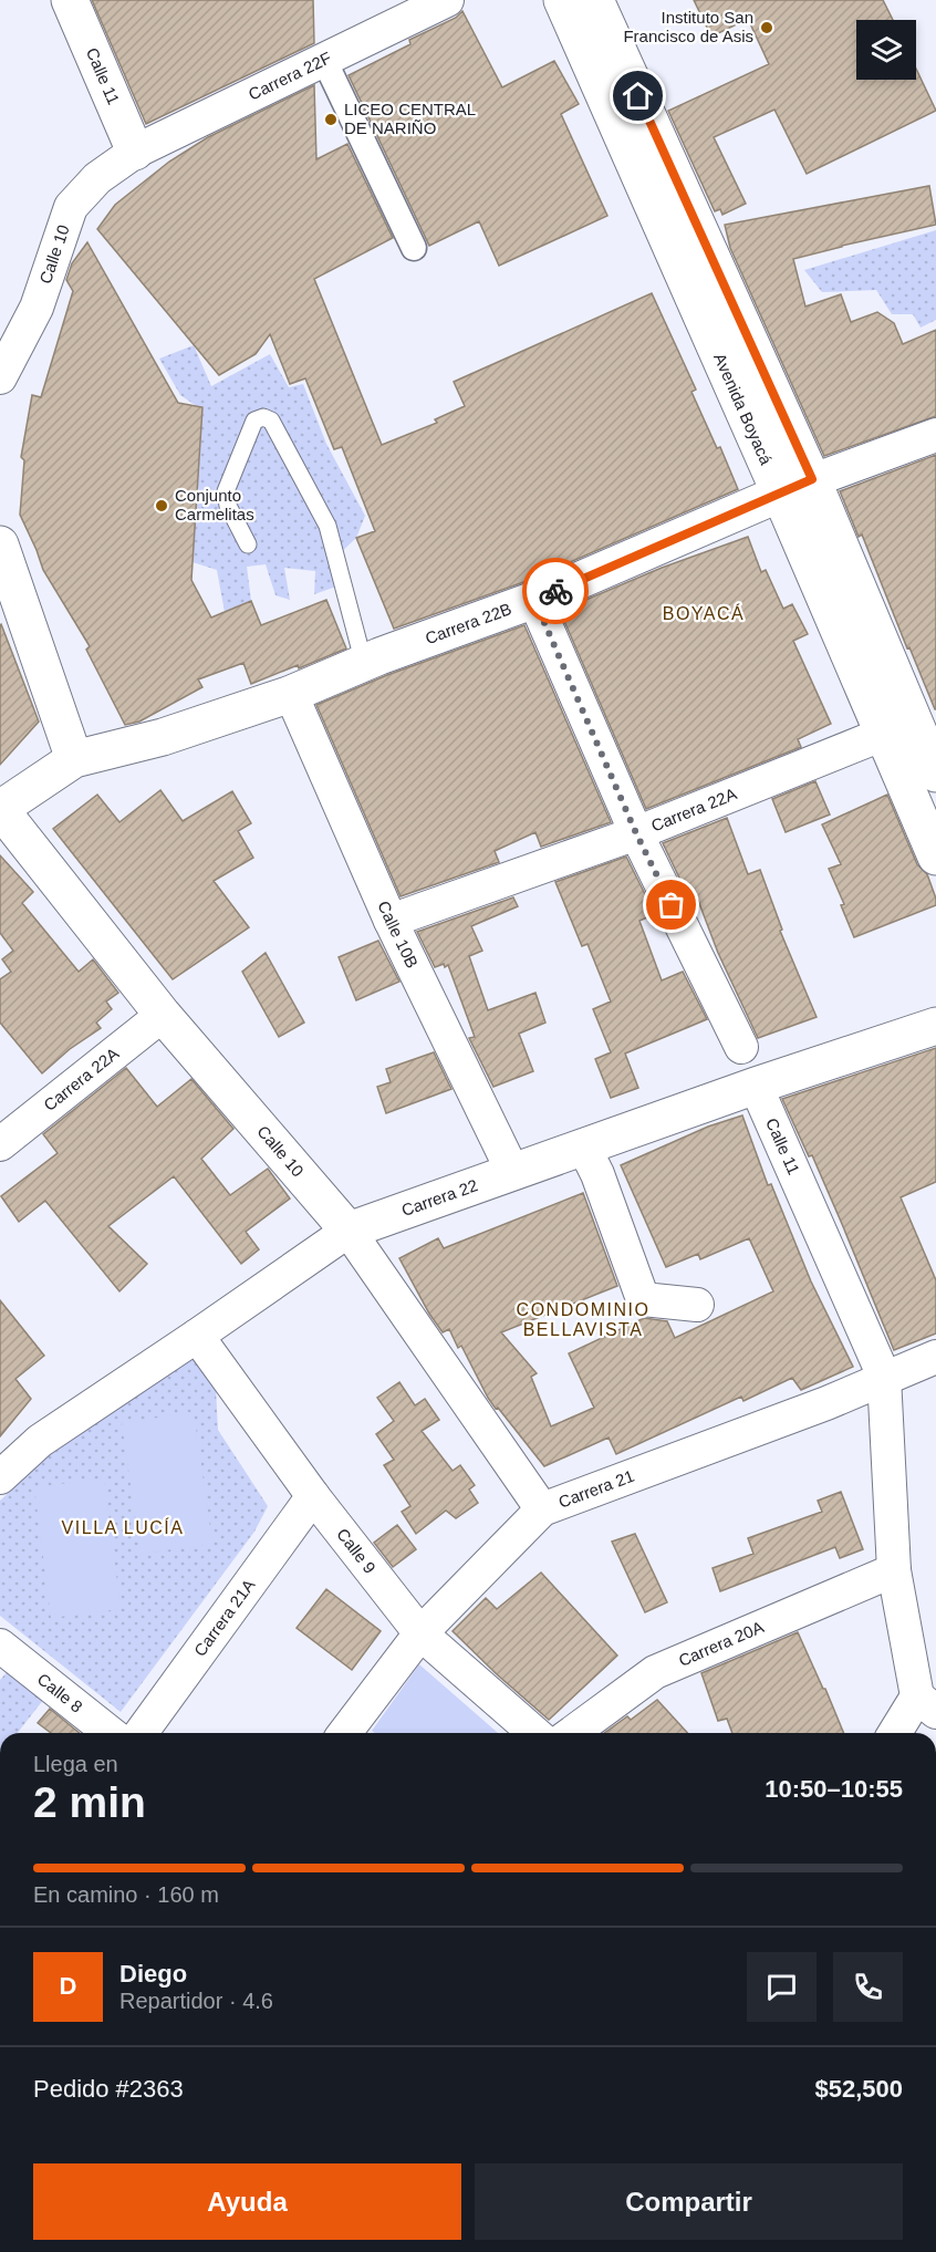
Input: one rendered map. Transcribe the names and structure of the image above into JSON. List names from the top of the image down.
{
  "streets": {
    "street": [
      "Calle 11",
      "Carrera 22F",
      "Calle 10",
      "Avenida Boyacá",
      "Carrera 22B",
      "Carrera 22A",
      "Calle 10B",
      "Carrera 22",
      "Carrera 21",
      "Calle 9",
      "Carrera 21A",
      "Carrera 20A",
      "Calle 8"
    ]
  },
  "crossings": [
    ["Calle 11", "Carrera 22F"],
    ["Calle 11", "Calle 10"],
    ["Calle 11", "Carrera 22B"],
    ["Calle 11", "Carrera 22A"],
    ["Calle 11", "Carrera 22"],
    ["Calle 11", "Carrera 21"],
    ["Calle 11", "Carrera 20A"],
    ["Carrera 22F", "Calle 10"],
    ["Calle 10", "Carrera 22B"],
    ["Calle 10", "Carrera 22A"],
    ["Calle 10", "Carrera 22"],
    ["Calle 10", "Carrera 21"],
    ["Avenida Boyacá", "Carrera 22B"],
    ["Avenida Boyacá", "Carrera 22A"],
    ["Carrera 22B", "Calle 10B"],
    ["Carrera 22A", "Calle 10B"],
    ["Calle 10B", "Carrera 22"],
    ["Carrera 22", "Calle 9"],
    ["Carrera 21", "Calle 9"],
    ["Calle 9", "Carrera 21A"]
  ],
  "districts": ["BOYACÁ", "CONDOMINIO BELLAVISTA", "VILLA LUCÍA"],
  "places": ["Instituto San Francisco de Asis", "LICEO CENTRAL DE NARIÑO", "Conjunto Carmelitas"],
  "page": {
    "heading": ["2 min", "Llega en", "10:50–10:55"],
    "panel": [
      "Diego",
      "Repartidor · 4.6",
      "Pedido #2363",
      "$52,500"
    ],
    "bar": "En camino · 160 m",
    "round": "D",
    "buttons": ["Ayuda", "Compartir"]
  }
}
